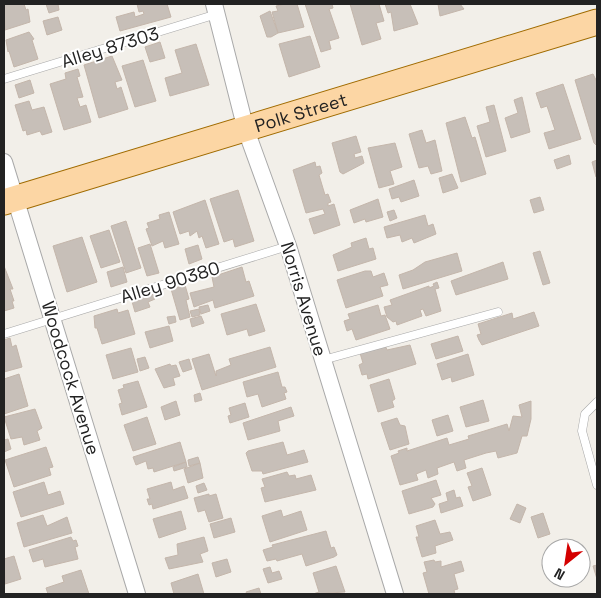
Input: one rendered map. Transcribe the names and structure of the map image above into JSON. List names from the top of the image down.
{
  "streets": {
    "main road": ["Polk Street"],
    "street": ["Norris Avenue", "Woodcock Avenue"],
    "lane": ["Alley 87303", "Alley 90380"]
  },
  "crossings": [
    ["Alley 87303", "Norris Avenue"],
    ["Polk Street", "Norris Avenue"],
    ["Polk Street", "Woodcock Avenue"],
    ["Alley 90380", "Norris Avenue"],
    ["Alley 90380", "Woodcock Avenue"]
  ],
  "north": "bottom left"
}
